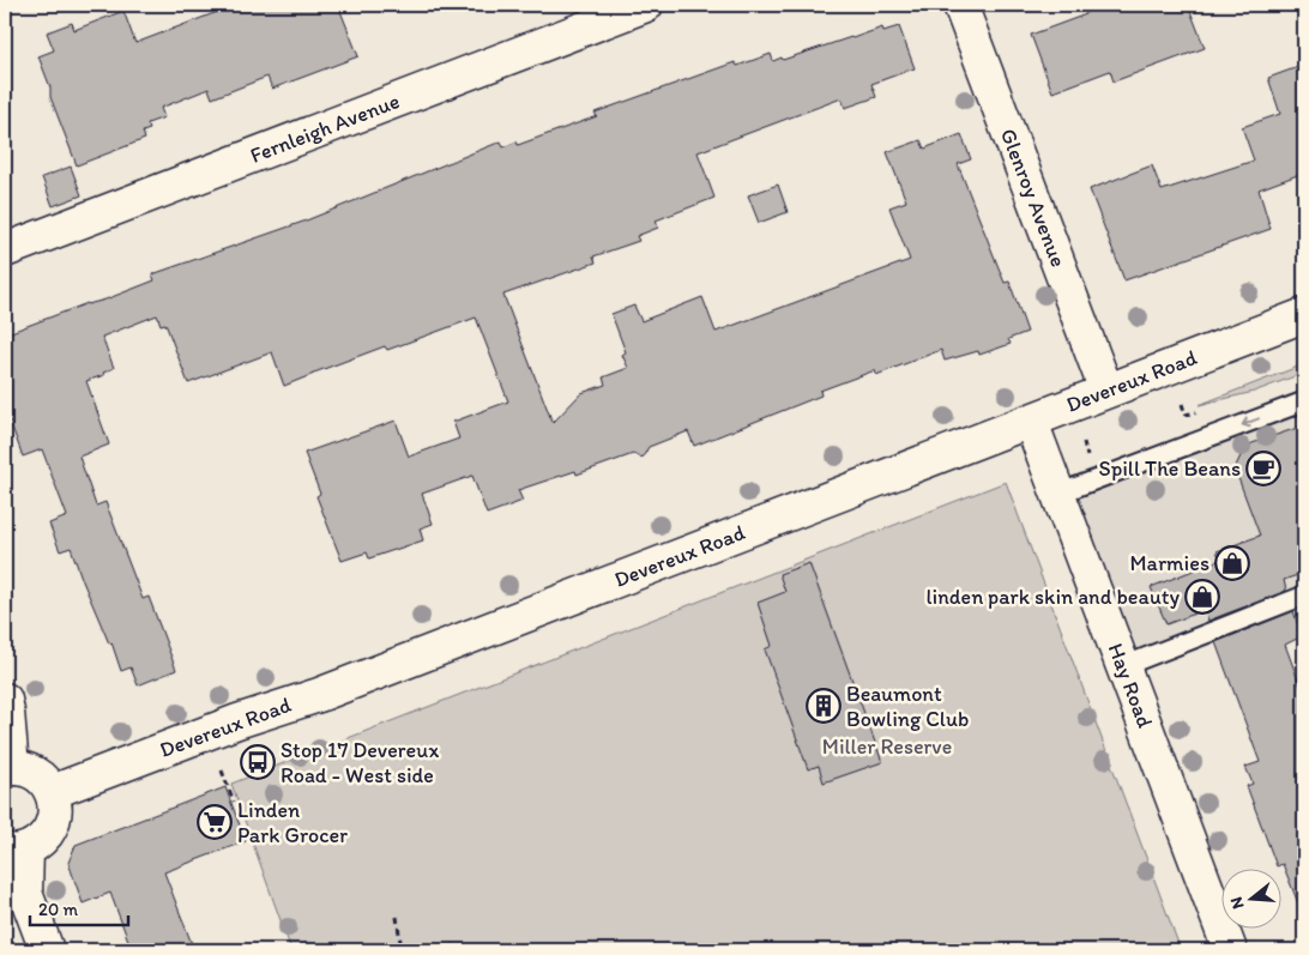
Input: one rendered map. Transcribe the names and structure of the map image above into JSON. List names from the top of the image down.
{
  "streets": {
    "street": [
      "Fernleigh Avenue",
      "Glenroy Avenue",
      "Devereux Road",
      "Hay Road"
    ]
  },
  "crossings": [
    ["Glenroy Avenue", "Devereux Road"],
    ["Devereux Road", "Hay Road"]
  ],
  "parks": ["Miller Reserve"],
  "places": {
    "cafe": ["Spill The Beans"],
    "shop": ["Marmies", "linden park skin and beauty"],
    "building": ["Beaumont Bowling Club"],
    "bus stop": ["Stop 17 Devereux Road - West side"],
    "supermarket": ["Linden Park Grocer"]
  },
  "scale_bar": "20 m",
  "north": "left"
}
